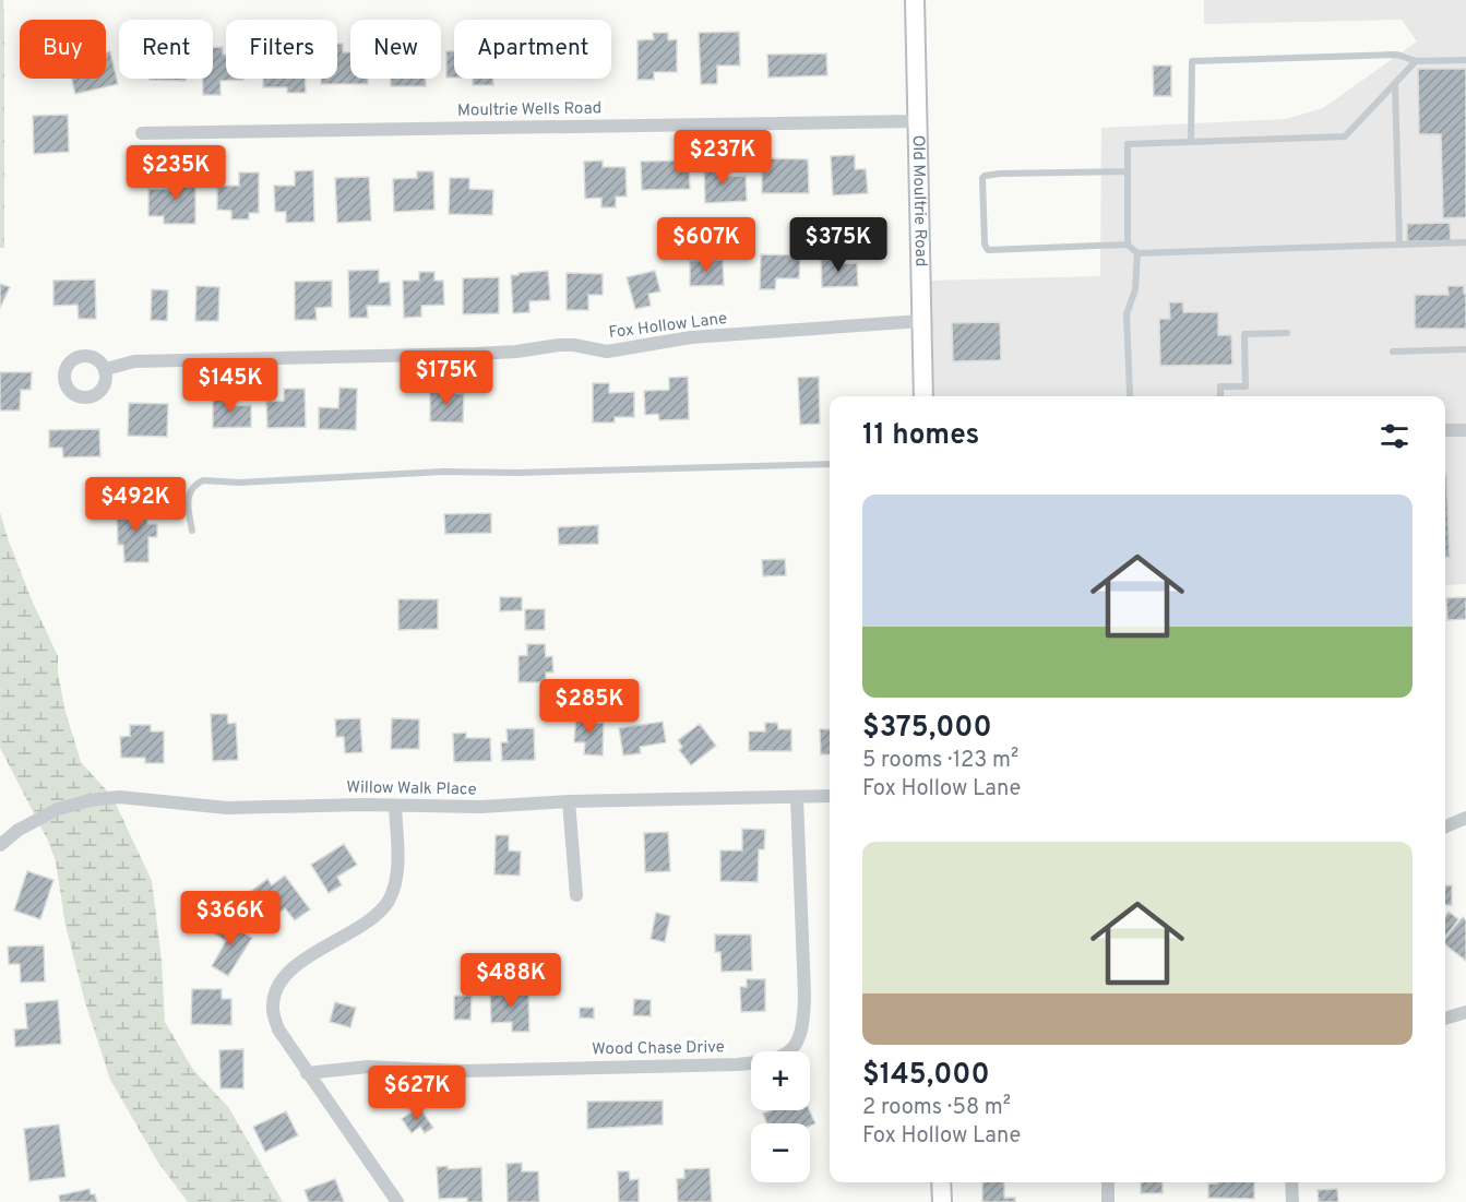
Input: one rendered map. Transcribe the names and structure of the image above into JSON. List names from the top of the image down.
{
  "streets": {
    "main road": ["Old Moultrie Road"],
    "street": [
      "Moultrie Wells Road",
      "Fox Hollow Lane",
      "Willow Walk Place",
      "Wood Chase Drive"
    ]
  },
  "crossings": [
    ["Moultrie Wells Road", "Old Moultrie Road"],
    ["Old Moultrie Road", "Fox Hollow Lane"],
    ["Willow Walk Place", "Wood Chase Drive"]
  ],
  "page": {
    "chip": [
      "Buy",
      "Rent",
      "Filters",
      "New",
      "Apartment"
    ],
    "price": [
      "$237K",
      "$235K",
      "$607K",
      "$375K",
      "$175K",
      "$145K",
      "$492K",
      "$285K",
      "$366K",
      "$488K",
      "$627K"
    ],
    "heading": "11 homes",
    "list": [
      {
        "name": "$375,000",
        "note": "5 rooms · 123 m² · Fox Hollow Lane"
      },
      {
        "name": "$145,000",
        "note": "2 rooms · 58 m² · Fox Hollow Lane"
      }
    ],
    "map_buttons": ["+", "−"]
  }
}
